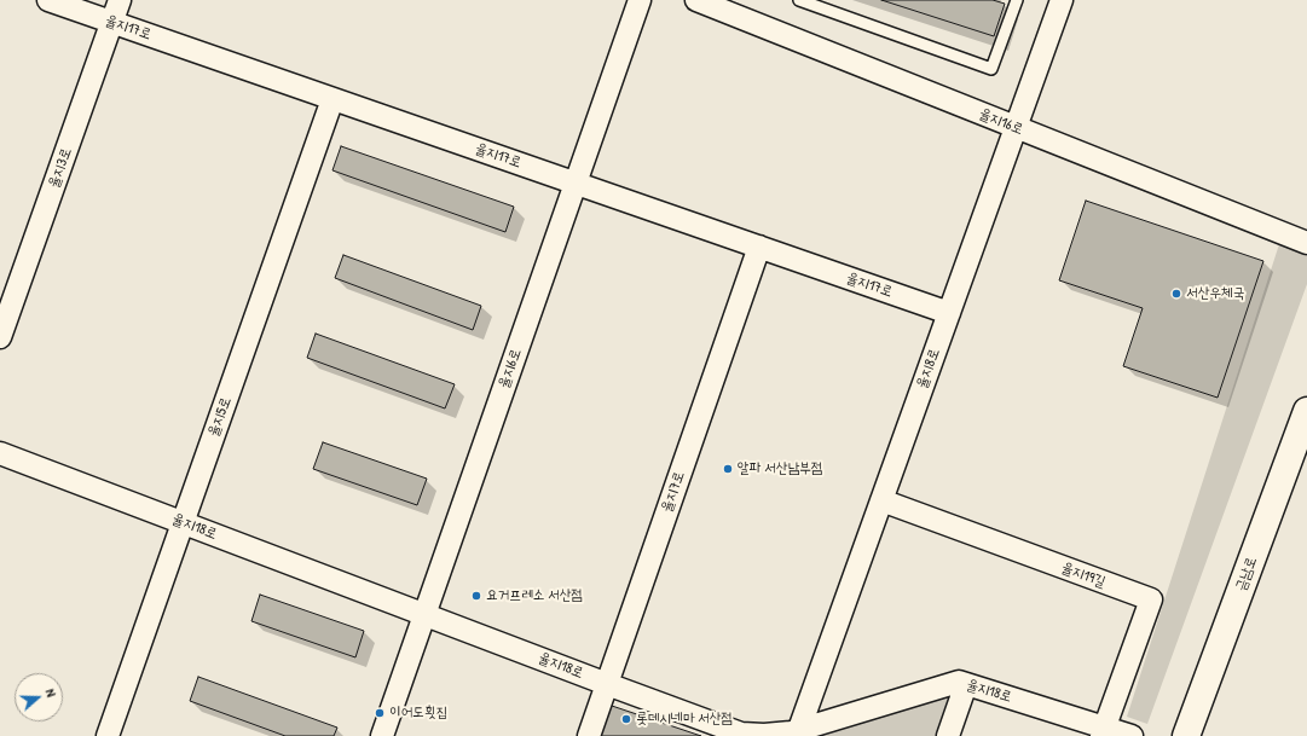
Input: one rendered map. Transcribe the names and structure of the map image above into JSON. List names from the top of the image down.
{
  "streets": {
    "street": [
      "율지17로",
      "율지16로",
      "율지3로",
      "율지6로",
      "율지8로",
      "율지5로",
      "율지7로",
      "율지18로",
      "금남로",
      "율지19길"
    ]
  },
  "crossings": [
    ["율지17로", "율지3로"],
    ["율지17로", "율지6로"],
    ["율지17로", "율지8로"],
    ["율지17로", "율지5로"],
    ["율지17로", "율지7로"],
    ["율지16로", "율지8로"],
    ["율지6로", "율지18로"],
    ["율지8로", "율지18로"],
    ["율지8로", "율지19길"],
    ["율지5로", "율지18로"],
    ["율지7로", "율지18로"],
    ["율지18로", "율지19길"]
  ],
  "places": [
    "서산우체국",
    "알파 서산남부점",
    "요거프레소 서산점",
    "이어도횟집",
    "롯데시네마 서산점"
  ],
  "north": "right"
}
